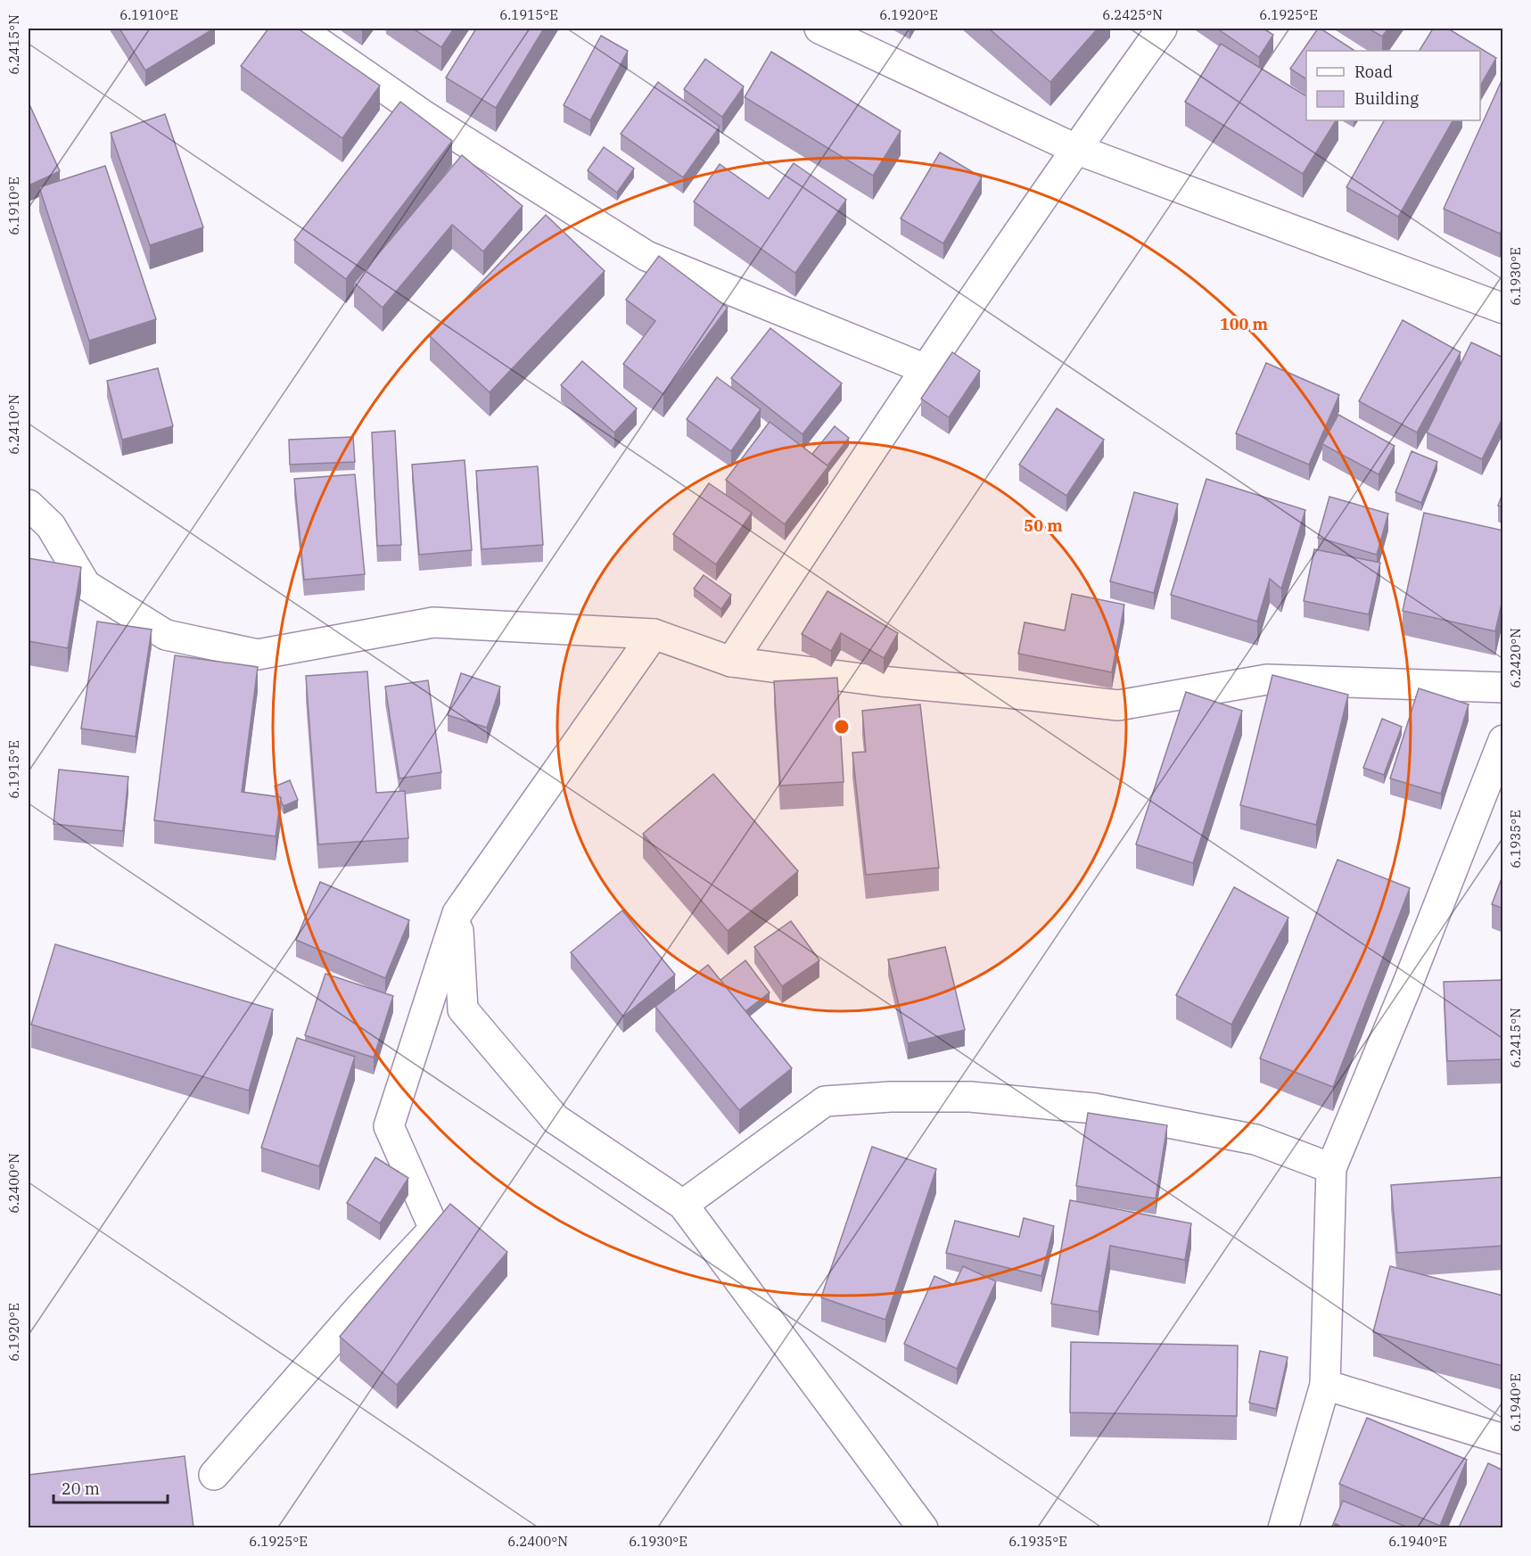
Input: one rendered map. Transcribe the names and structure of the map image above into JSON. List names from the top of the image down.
{
  "legend": ["Road", "Building"],
  "scale_bar": "20 m",
  "coordinates": [
    "6.1910°E",
    "6.1915°E",
    "6.1920°E",
    "6.2425°N",
    "6.1925°E",
    "6.2415°N",
    "6.1930°E",
    "6.2410°N",
    "6.2420°N",
    "6.1935°E",
    "6.2400°N",
    "6.1940°E"
  ],
  "rings": ["100 m", "50 m"]
}
